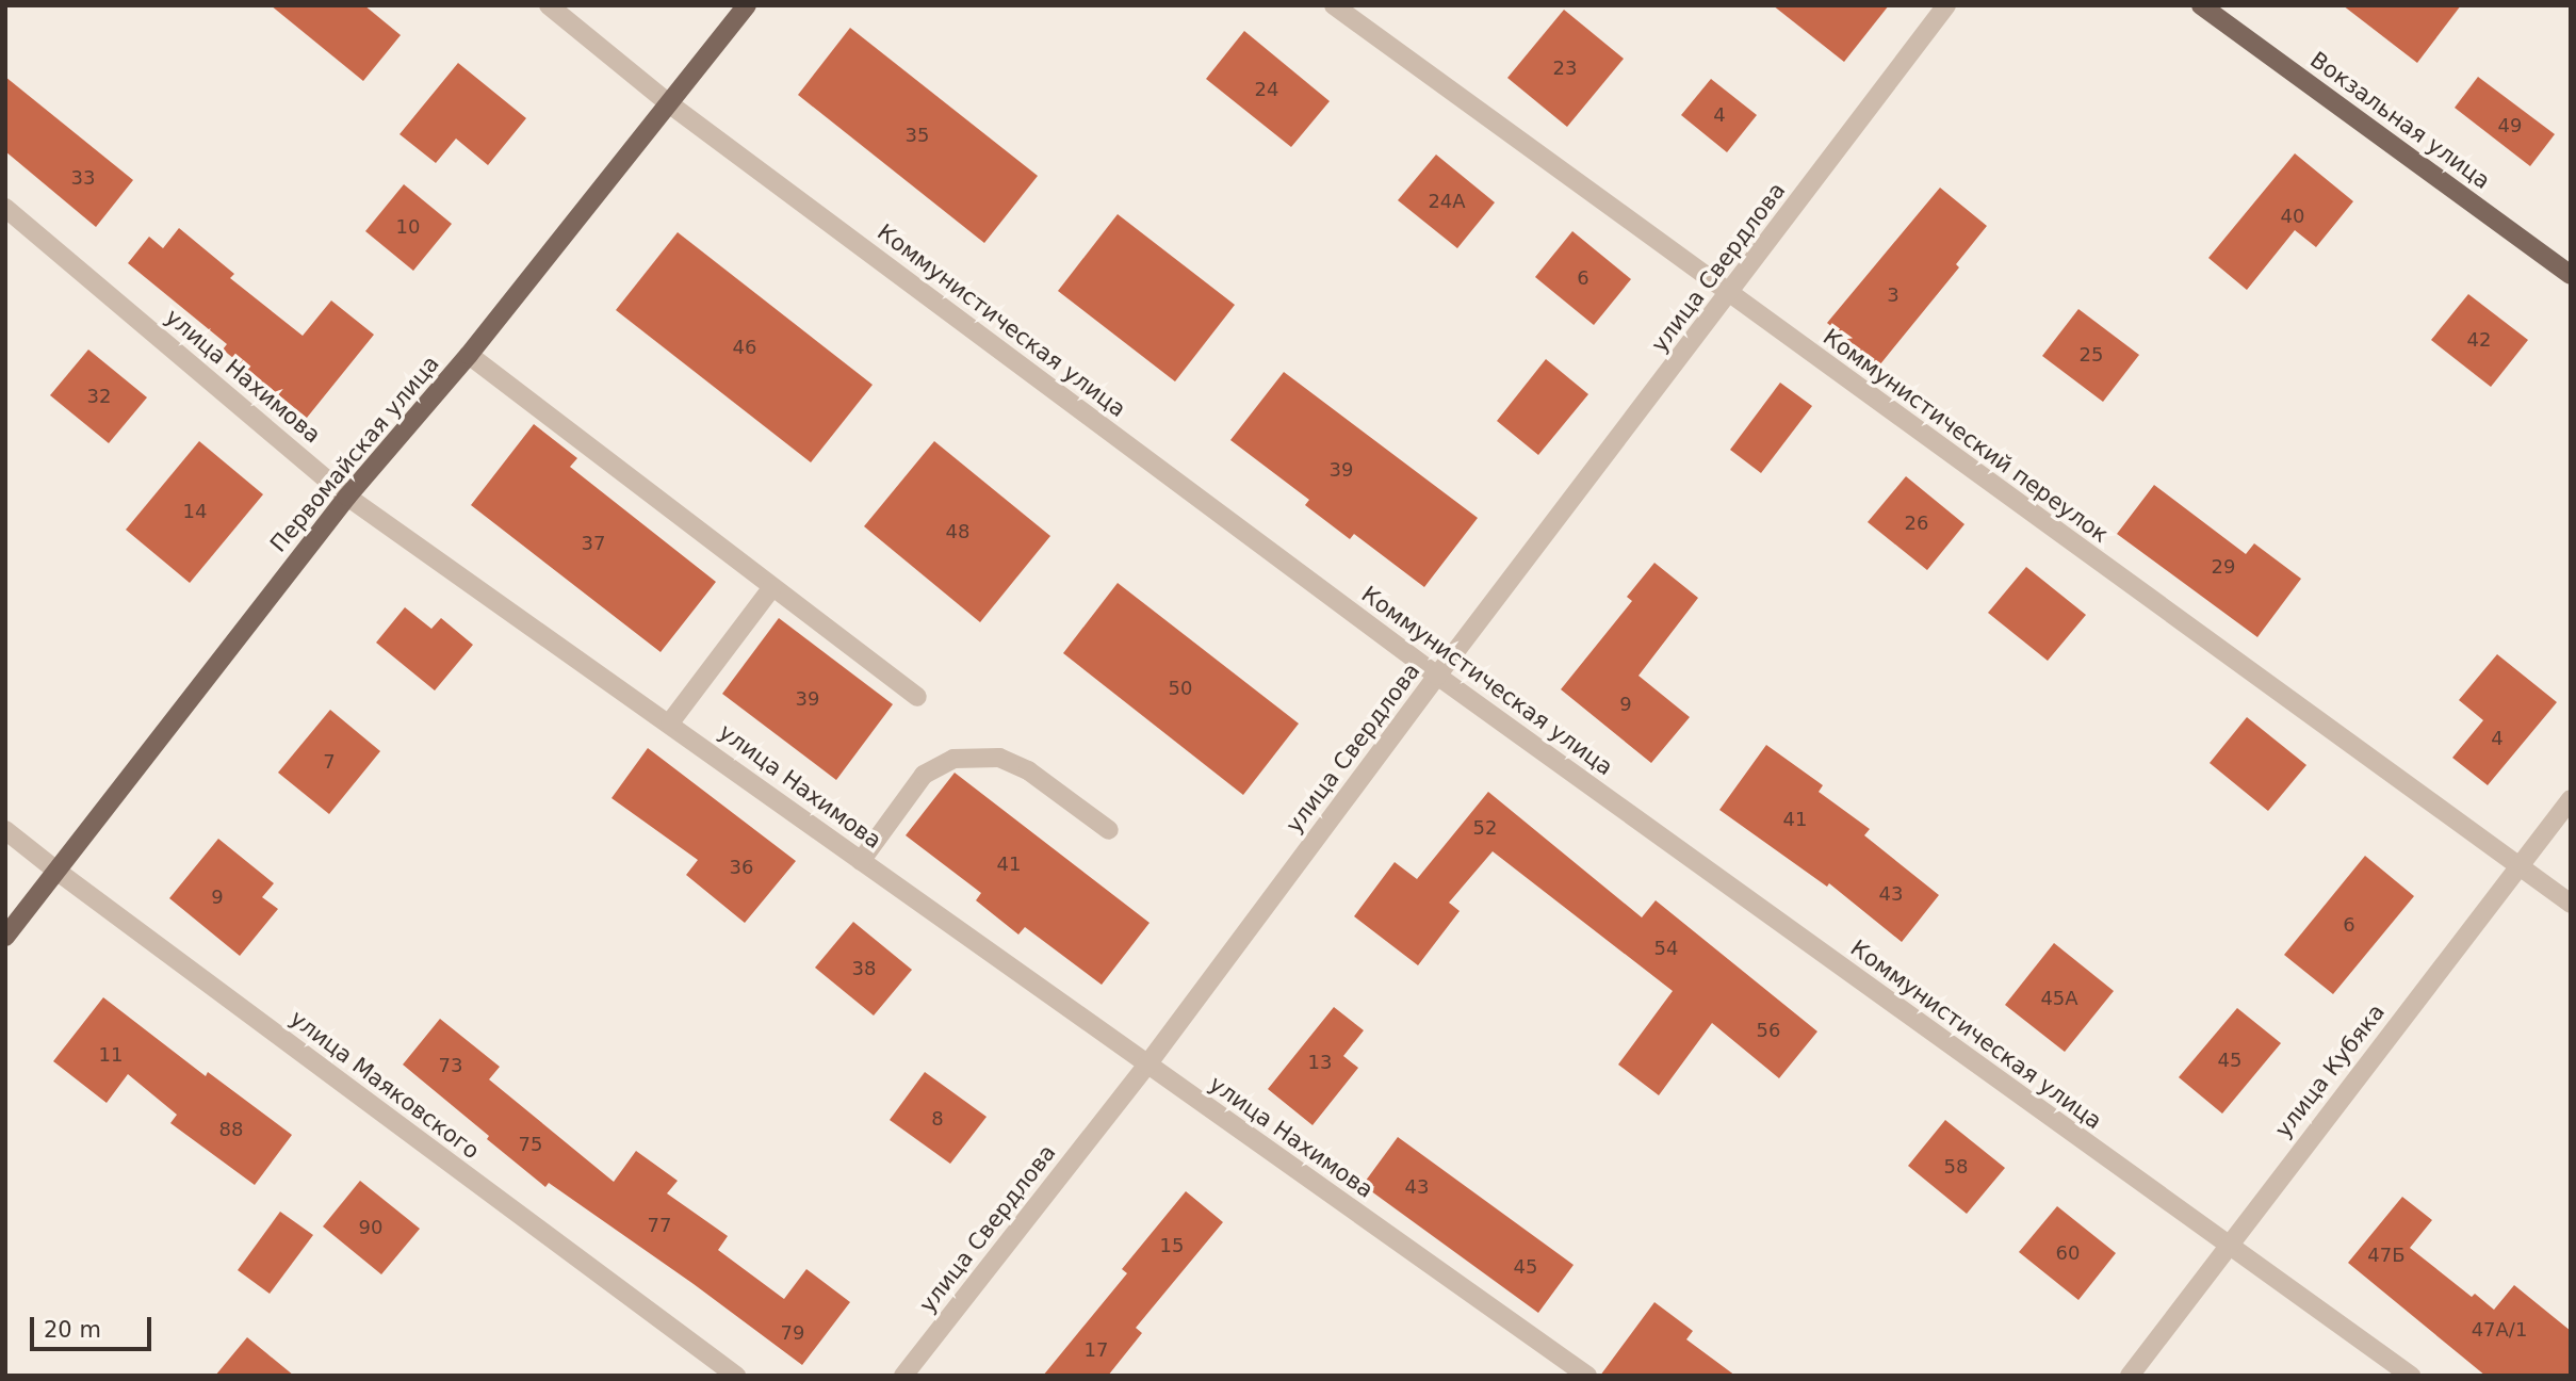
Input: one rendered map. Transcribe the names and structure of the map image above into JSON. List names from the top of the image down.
{
  "streets": {
    "main road": ["Вокзальная улица", "Первомайская улица"],
    "street": [
      "улица Свердлова",
      "Коммунистическая улица",
      "улица Нахимова",
      "Коммунистический переулок",
      "улица Кубяка",
      "улица Маяковского"
    ]
  },
  "crossings": [
    ["улица Свердлова", "Коммунистическая улица"],
    ["улица Свердлова", "улица Нахимова"],
    ["улица Свердлова", "Коммунистический переулок"],
    ["Коммунистическая улица", "Первомайская улица"],
    ["Коммунистическая улица", "улица Кубяка"],
    ["улица Нахимова", "Первомайская улица"],
    ["Коммунистический переулок", "улица Кубяка"],
    ["Первомайская улица", "улица Маяковского"]
  ],
  "house_numbers": [
    "23",
    "24",
    "4",
    "49",
    "35",
    "33",
    "24А",
    "40",
    "10",
    "6",
    "3",
    "42",
    "46",
    "25",
    "32",
    "39",
    "14",
    "26",
    "48",
    "37",
    "29",
    "50",
    "39",
    "9",
    "4",
    "7",
    "41",
    "52",
    "41",
    "36",
    "43",
    "9",
    "6",
    "54",
    "38",
    "45А",
    "56",
    "11",
    "45",
    "13",
    "73",
    "8",
    "88",
    "75",
    "58",
    "43",
    "77",
    "90",
    "15",
    "60",
    "47Б",
    "45",
    "47А/1",
    "79",
    "17"
  ],
  "scale_bar": "20 m"
}
